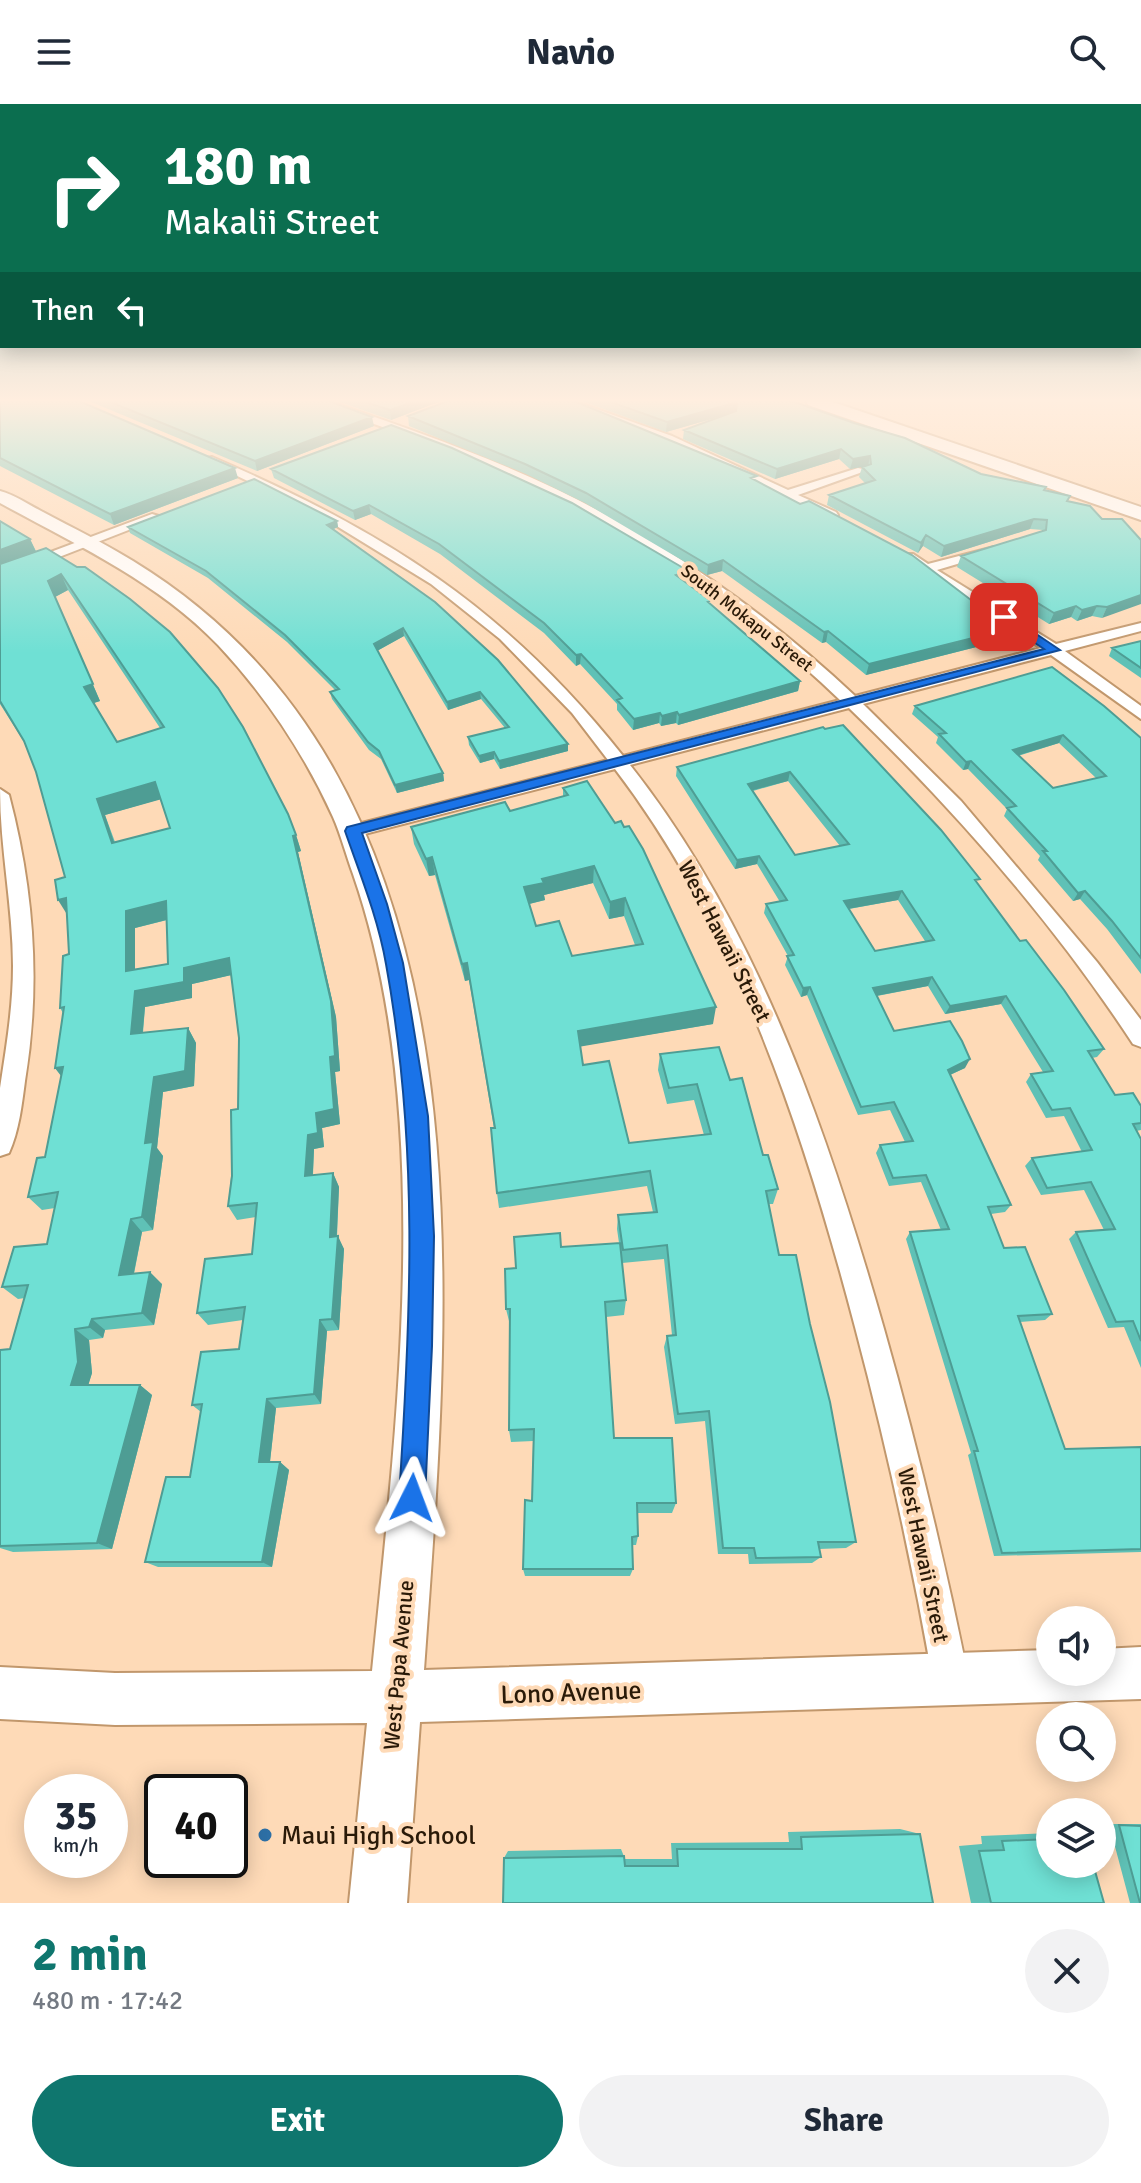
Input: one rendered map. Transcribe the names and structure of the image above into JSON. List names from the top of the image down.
{
  "streets": {
    "street": [
      "South Mokapu Street",
      "West Hawaii Street",
      "West Papa Avenue",
      "Lono Avenue"
    ]
  },
  "crossings": [
    ["West Hawaii Street", "Lono Avenue"],
    ["West Papa Avenue", "Lono Avenue"]
  ],
  "places": ["Maui High School"],
  "page": {
    "header": "Navio",
    "turn": ["180 m", "Makalii Street"],
    "then": "Then",
    "speed": "35 km/h",
    "limit": "40",
    "heading": ["2 min", "480 m · 17:42"],
    "buttons": ["Exit", "Share"]
  }
}
